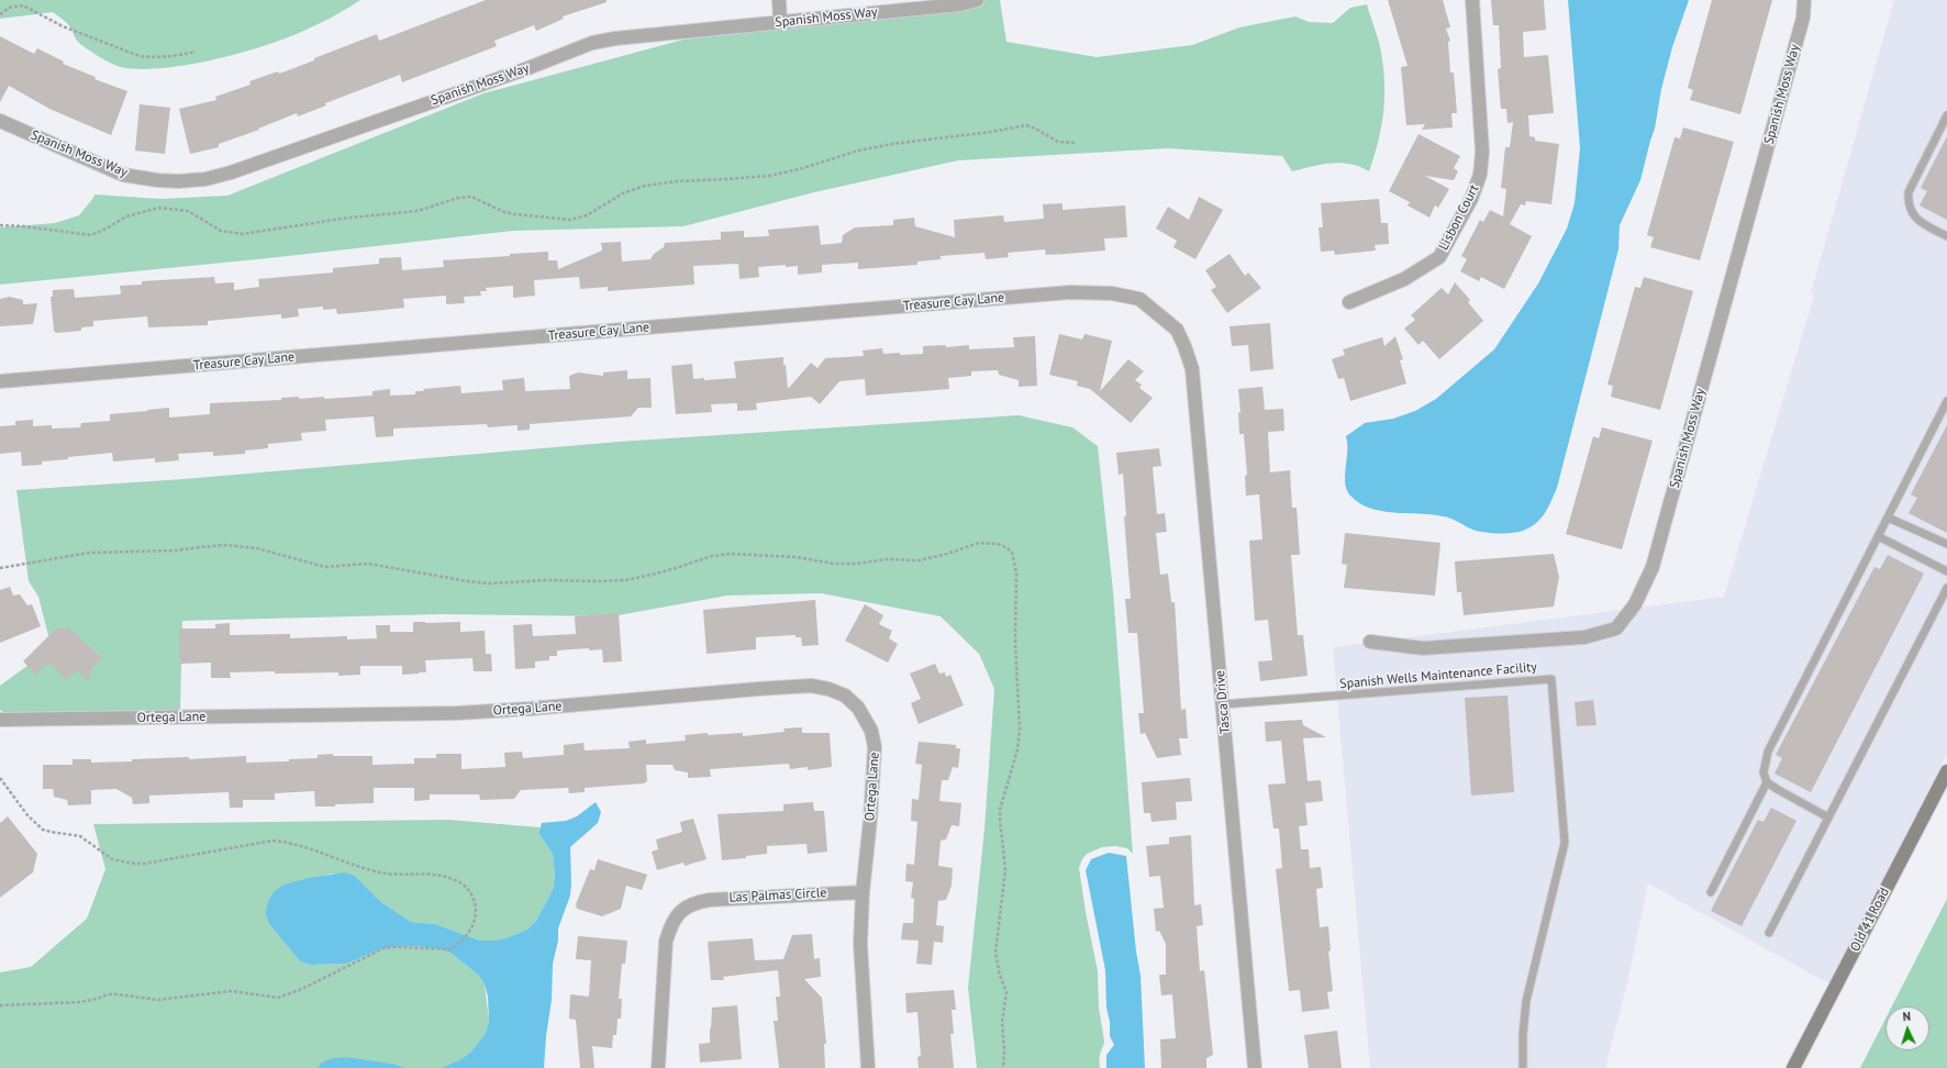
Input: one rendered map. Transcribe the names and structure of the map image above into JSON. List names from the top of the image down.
{
  "streets": {
    "street": [
      "Spanish Moss Way",
      "Lisbon Court",
      "Treasure Cay Lane",
      "Tasca Drive",
      "Ortega Lane",
      "Las Palmas Circle",
      "Old 41 Road"
    ],
    "lane": ["Spanish Wells Maintenance Facility"]
  },
  "crossings": [
    ["Treasure Cay Lane", "Tasca Drive"],
    ["Spanish Wells Maintenance Facility", "Tasca Drive"],
    ["Ortega Lane", "Las Palmas Circle"]
  ],
  "north": "top"
}
